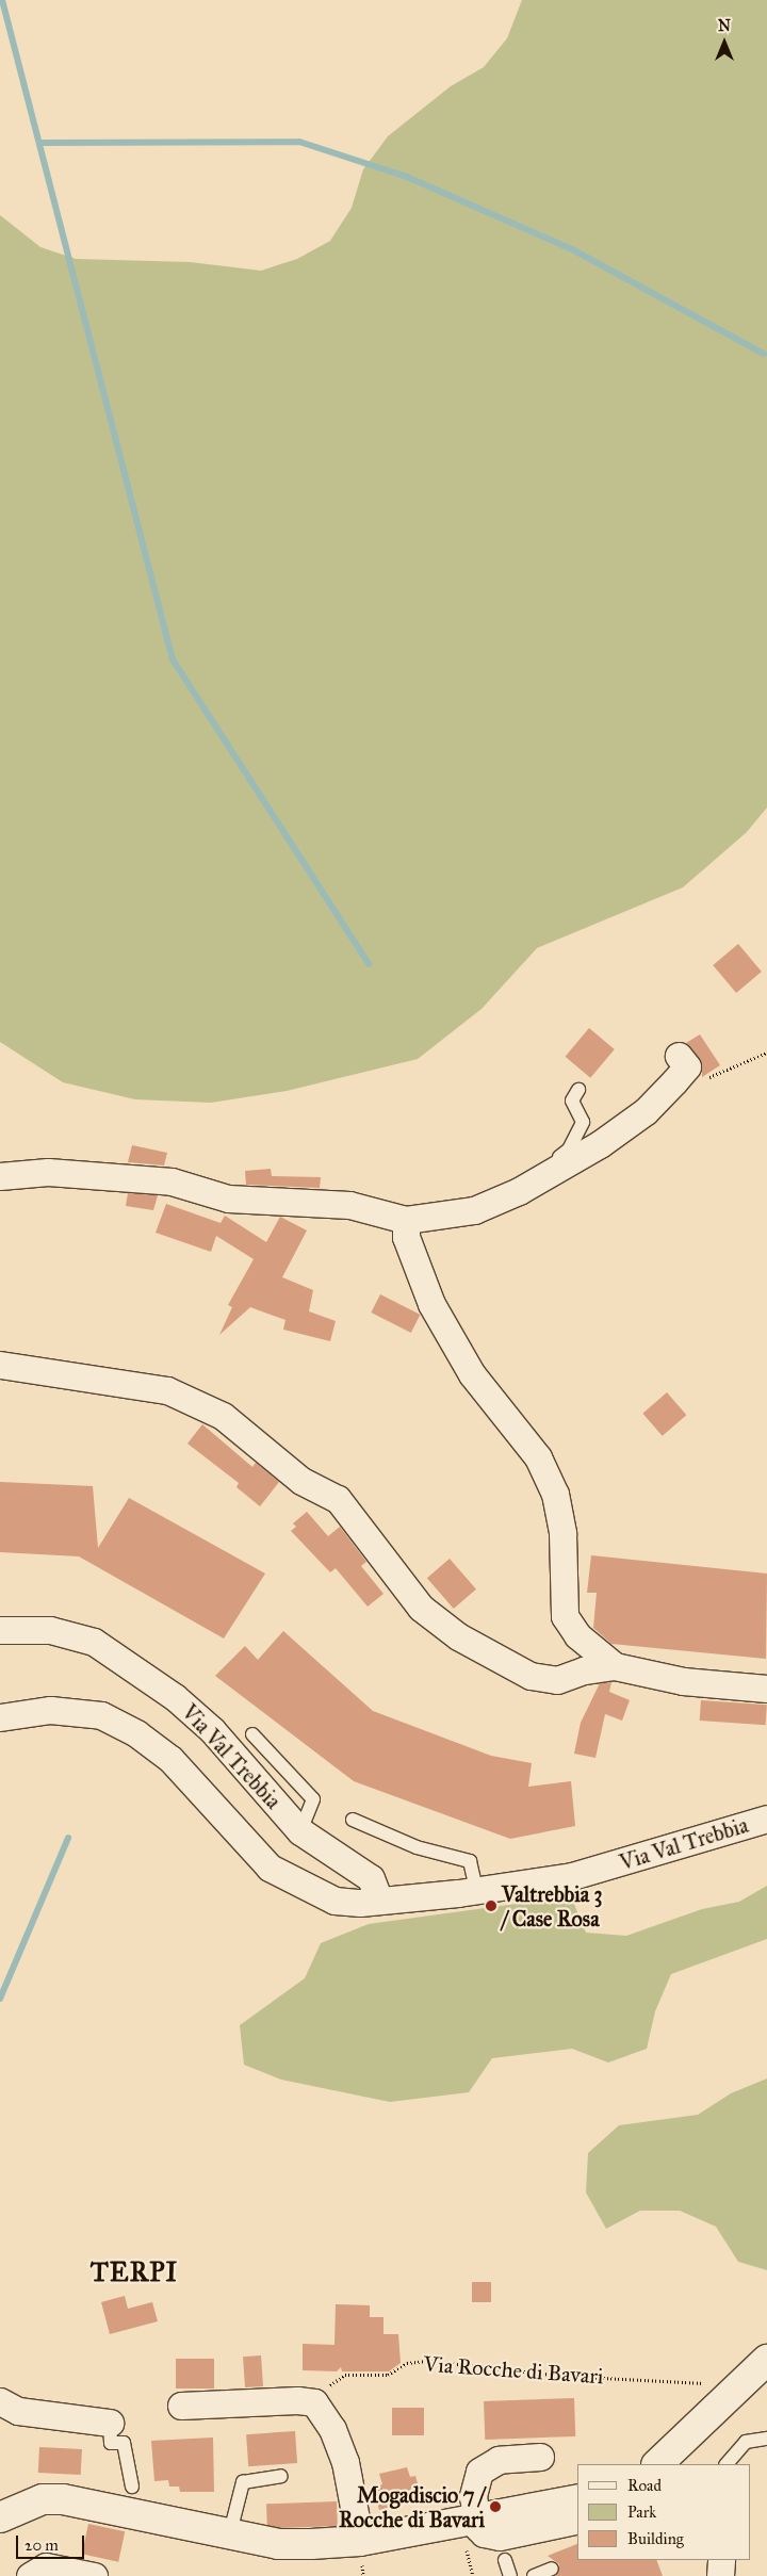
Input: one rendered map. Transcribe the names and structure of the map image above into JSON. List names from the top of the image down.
{
  "streets": {
    "street": ["Via Val Trebbia"],
    "path": ["Via Rocche di Bavari"]
  },
  "districts": ["TERPI"],
  "places": ["Valtrebbia 3 / Case Rosa", "Mogadiscio 7 / Rocche di Bavari"],
  "legend": ["Road", "Park", "Building"],
  "scale_bar": "20 m",
  "north": "top"
}
